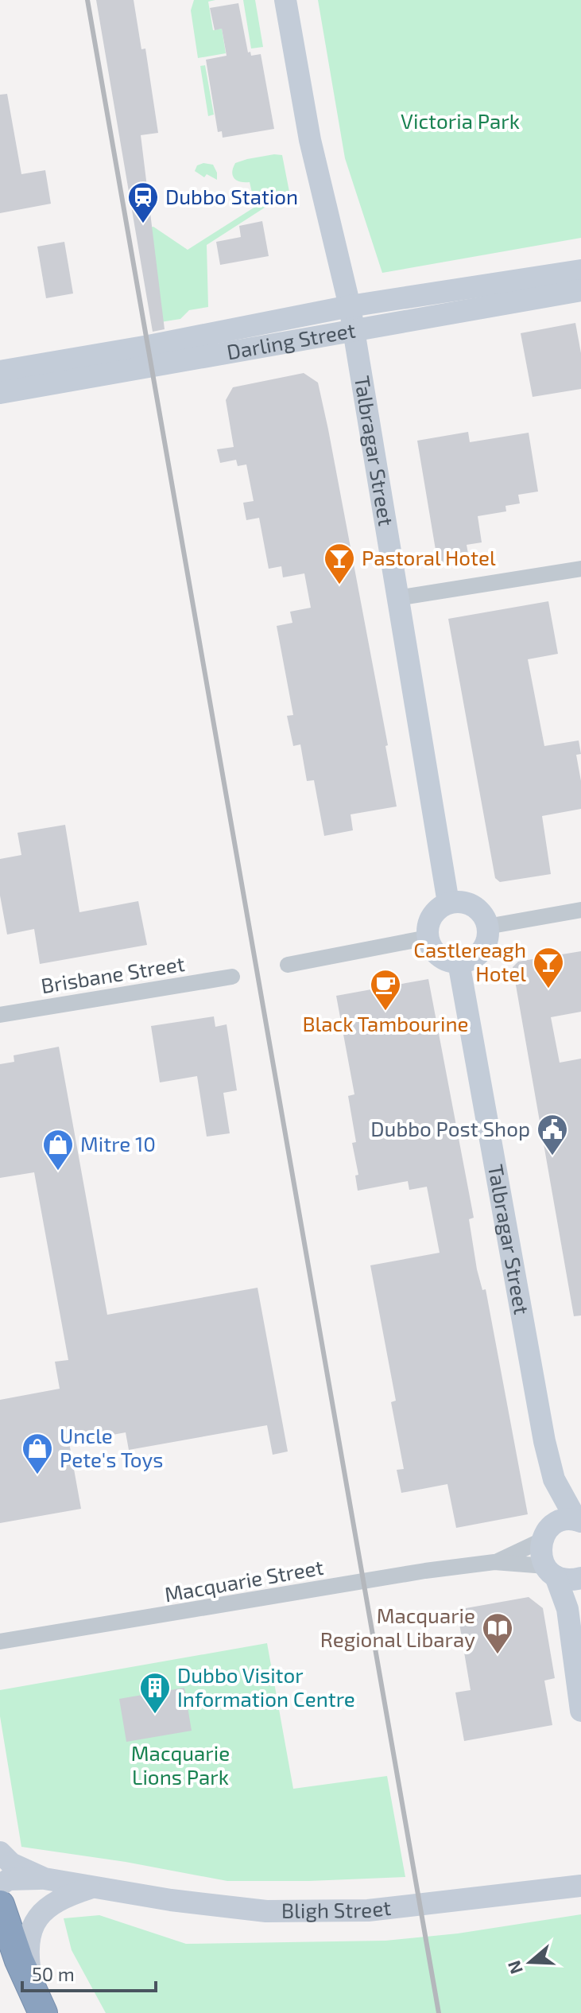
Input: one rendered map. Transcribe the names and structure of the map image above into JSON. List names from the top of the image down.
{
  "streets": {
    "street": [
      "Darling Street",
      "Talbragar Street",
      "Brisbane Street",
      "Macquarie Street",
      "Bligh Street"
    ]
  },
  "crossings": [
    ["Darling Street", "Talbragar Street"],
    ["Talbragar Street", "Macquarie Street"]
  ],
  "parks": ["Victoria Park", "Macquarie Lions Park"],
  "places": {
    "station": ["Dubbo Station"],
    "bar": ["Pastoral Hotel", "Castlereagh Hotel"],
    "cafe": ["Black Tambourine"],
    "public building": ["Dubbo Post Shop"],
    "shop": ["Mitre 10", "Uncle Pete's Toys"],
    "library": ["Macquarie Regional Libaray"],
    "building": ["Dubbo Visitor Information Centre"]
  },
  "scale_bar": "50 m",
  "north": "left"
}
